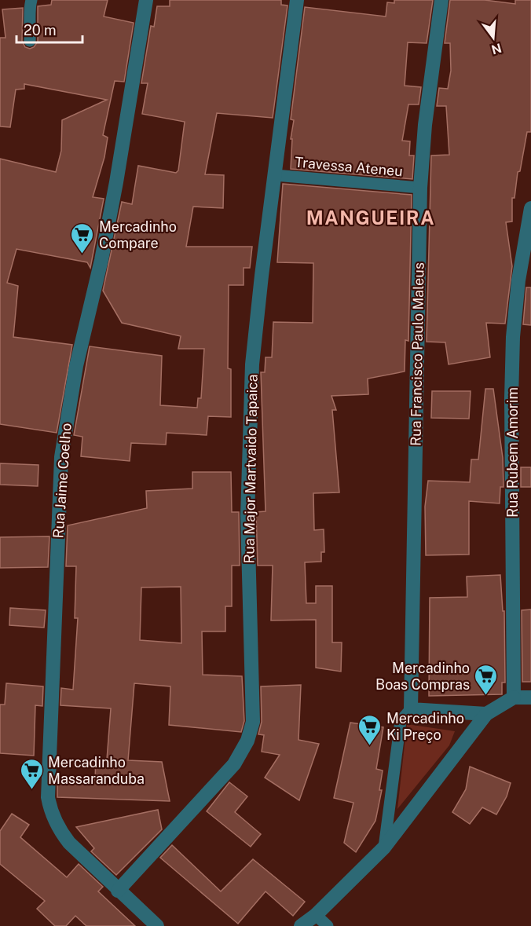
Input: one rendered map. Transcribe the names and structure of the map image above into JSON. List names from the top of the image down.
{
  "streets": {
    "street": [
      "Rua Francisco Paulo Maleus",
      "Rua Rubem Amorim",
      "Rua Major Martvaido Tapaica",
      "Rua Jaime Coelho"
    ],
    "lane": ["Travessa Ateneu"]
  },
  "crossings": [
    ["Travessa Ateneu", "Rua Francisco Paulo Maleus"],
    ["Travessa Ateneu", "Rua Major Martvaido Tapaica"],
    ["Rua Major Martvaido Tapaica", "Rua Jaime Coelho"]
  ],
  "districts": ["MANGUEIRA"],
  "places": {
    "supermarket": [
      "Mercadinho Compare",
      "Mercadinho Boas Compras",
      "Mercadinho Ki Preço",
      "Mercadinho Massaranduba"
    ]
  },
  "scale_bar": "20 m",
  "north": "bottom"
}
